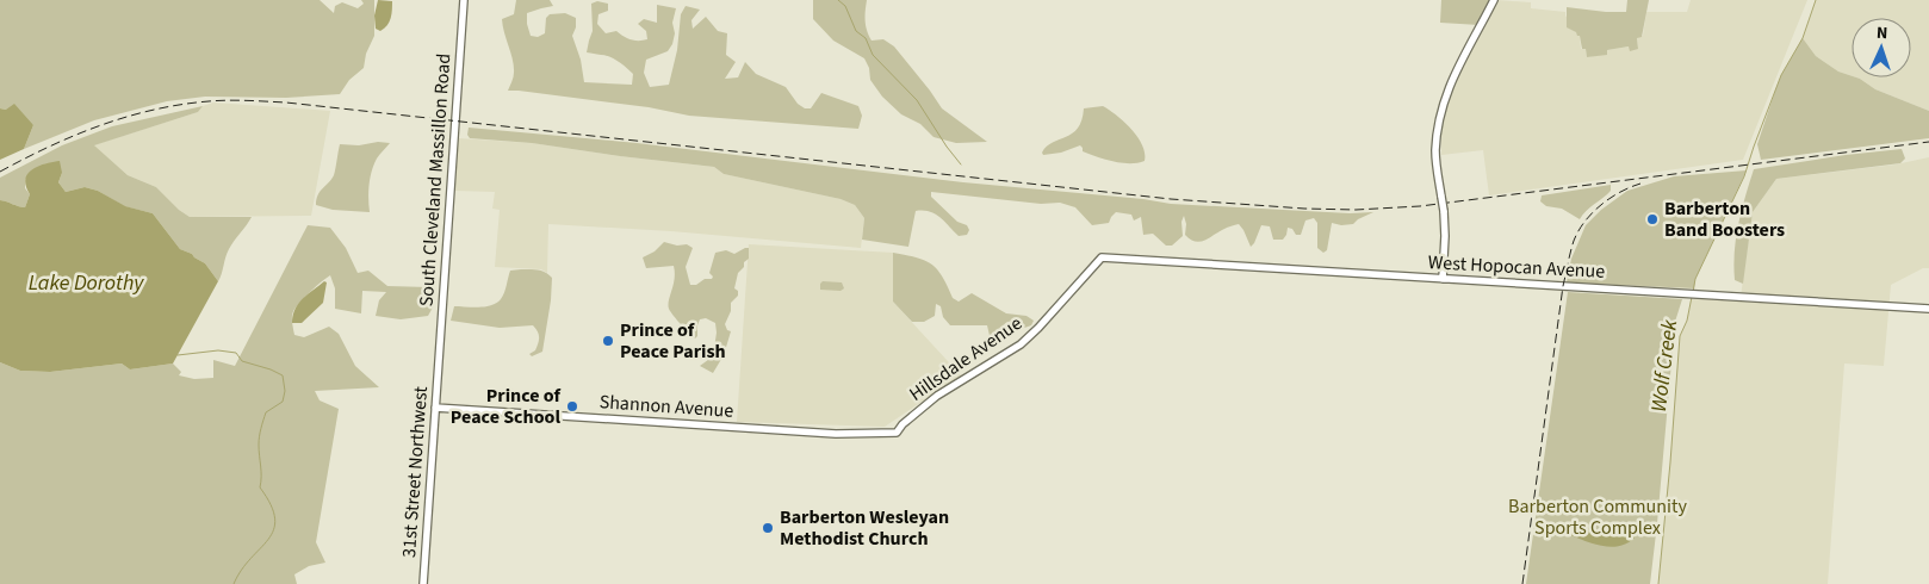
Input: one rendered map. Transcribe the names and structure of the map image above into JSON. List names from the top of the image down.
{
  "streets": {
    "street": [
      "South Cleveland Massillon Road",
      "West Hopocan Avenue",
      "Hillsdale Avenue",
      "Shannon Avenue",
      "31st Street Northwest"
    ]
  },
  "crossings": [
    ["South Cleveland Massillon Road", "31st Street Northwest"],
    ["West Hopocan Avenue", "Hillsdale Avenue"],
    ["Hillsdale Avenue", "Shannon Avenue"],
    ["Shannon Avenue", "31st Street Northwest"]
  ],
  "water": ["Lake Dorothy", "Wolf Creek"],
  "parks": ["Barberton Community Sports Complex"],
  "places": [
    "Barberton Band Boosters",
    "Prince of Peace Parish",
    "Prince of Peace School",
    "Barberton Wesleyan Methodist Church"
  ],
  "north": "top"
}
